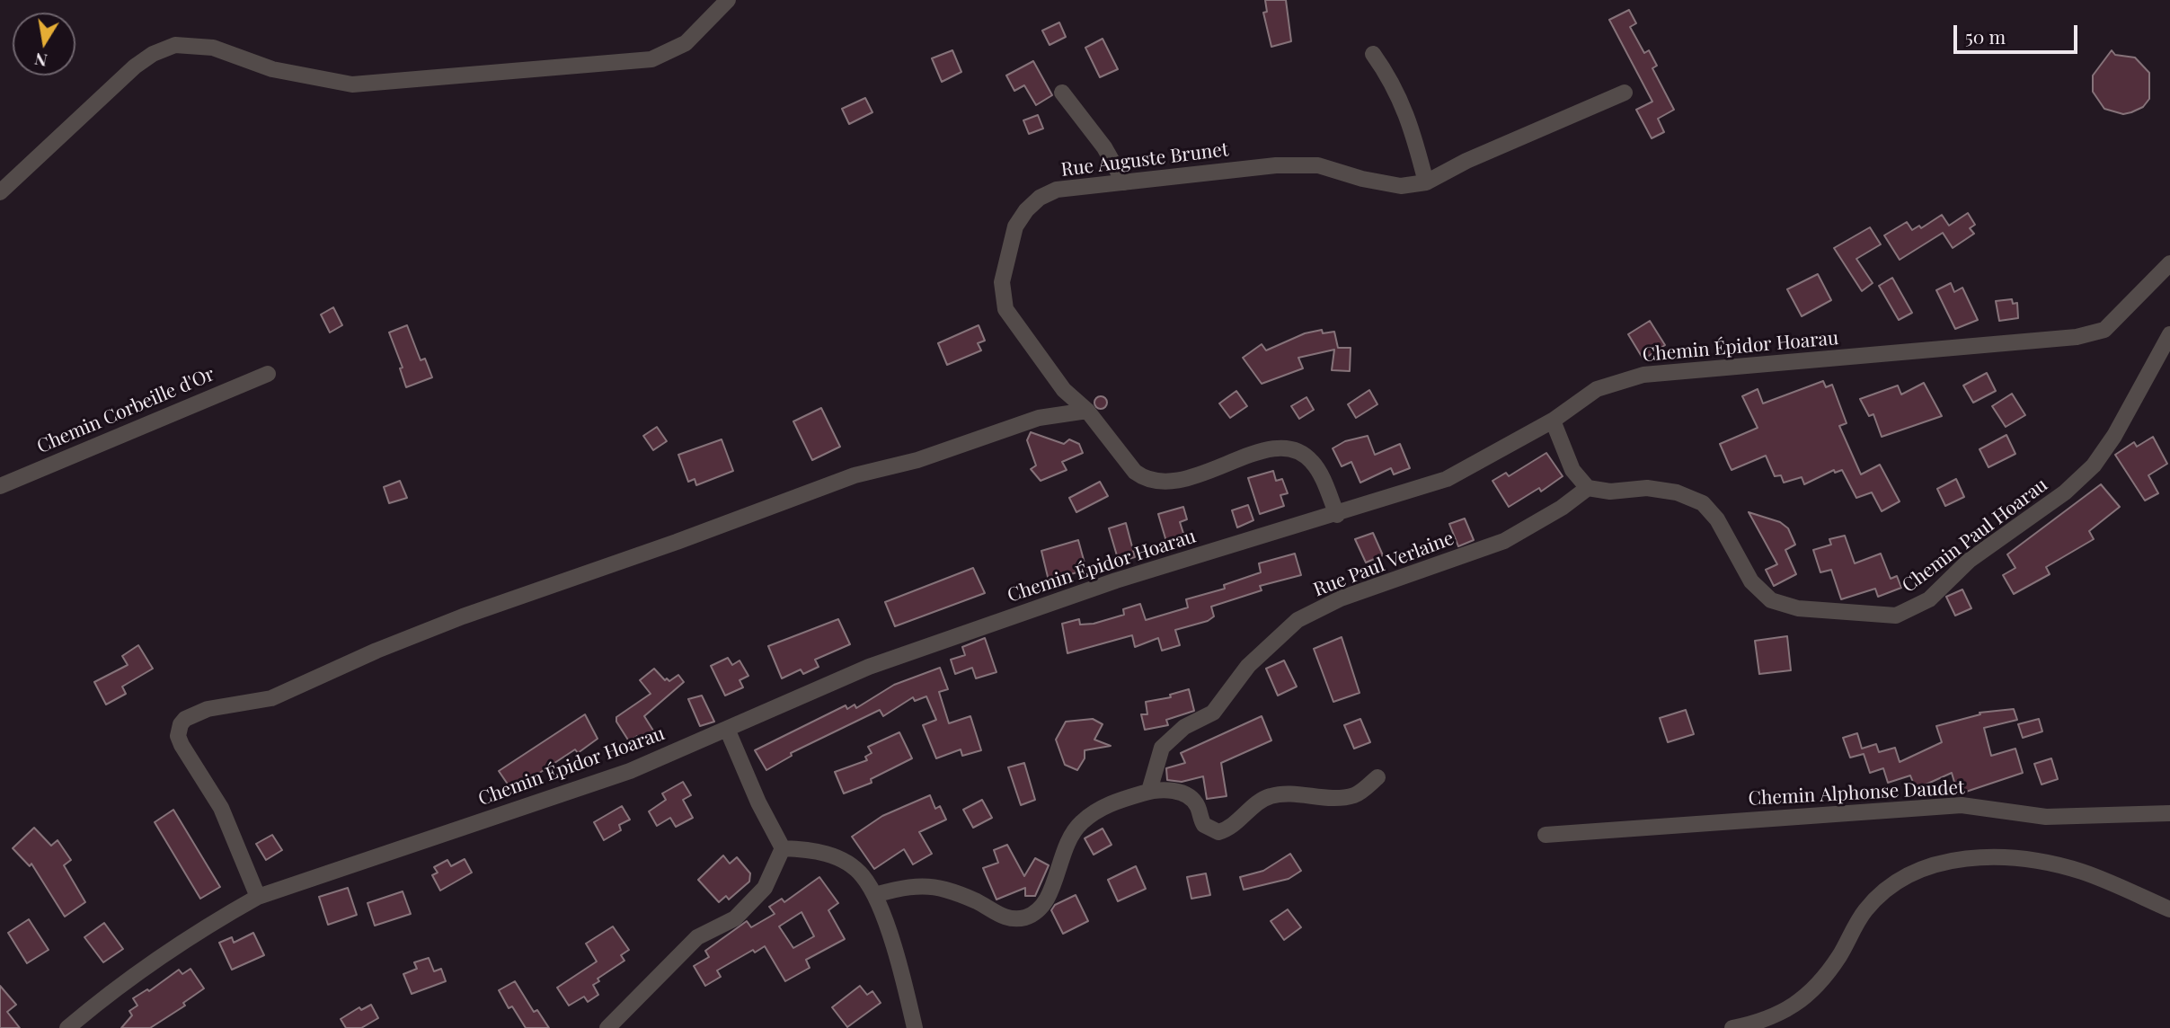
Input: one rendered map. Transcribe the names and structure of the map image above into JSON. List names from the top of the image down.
{
  "streets": {
    "street": [
      "Rue Auguste Brunet",
      "Chemin Épidor Hoarau",
      "Chemin Corbeille d'Or",
      "Chemin Paul Hoarau",
      "Rue Paul Verlaine",
      "Chemin Alphonse Daudet"
    ]
  },
  "crossings": [
    ["Rue Auguste Brunet", "Chemin Épidor Hoarau"],
    ["Chemin Paul Hoarau", "Rue Paul Verlaine"]
  ],
  "scale_bar": "50 m",
  "north": "bottom"
}
